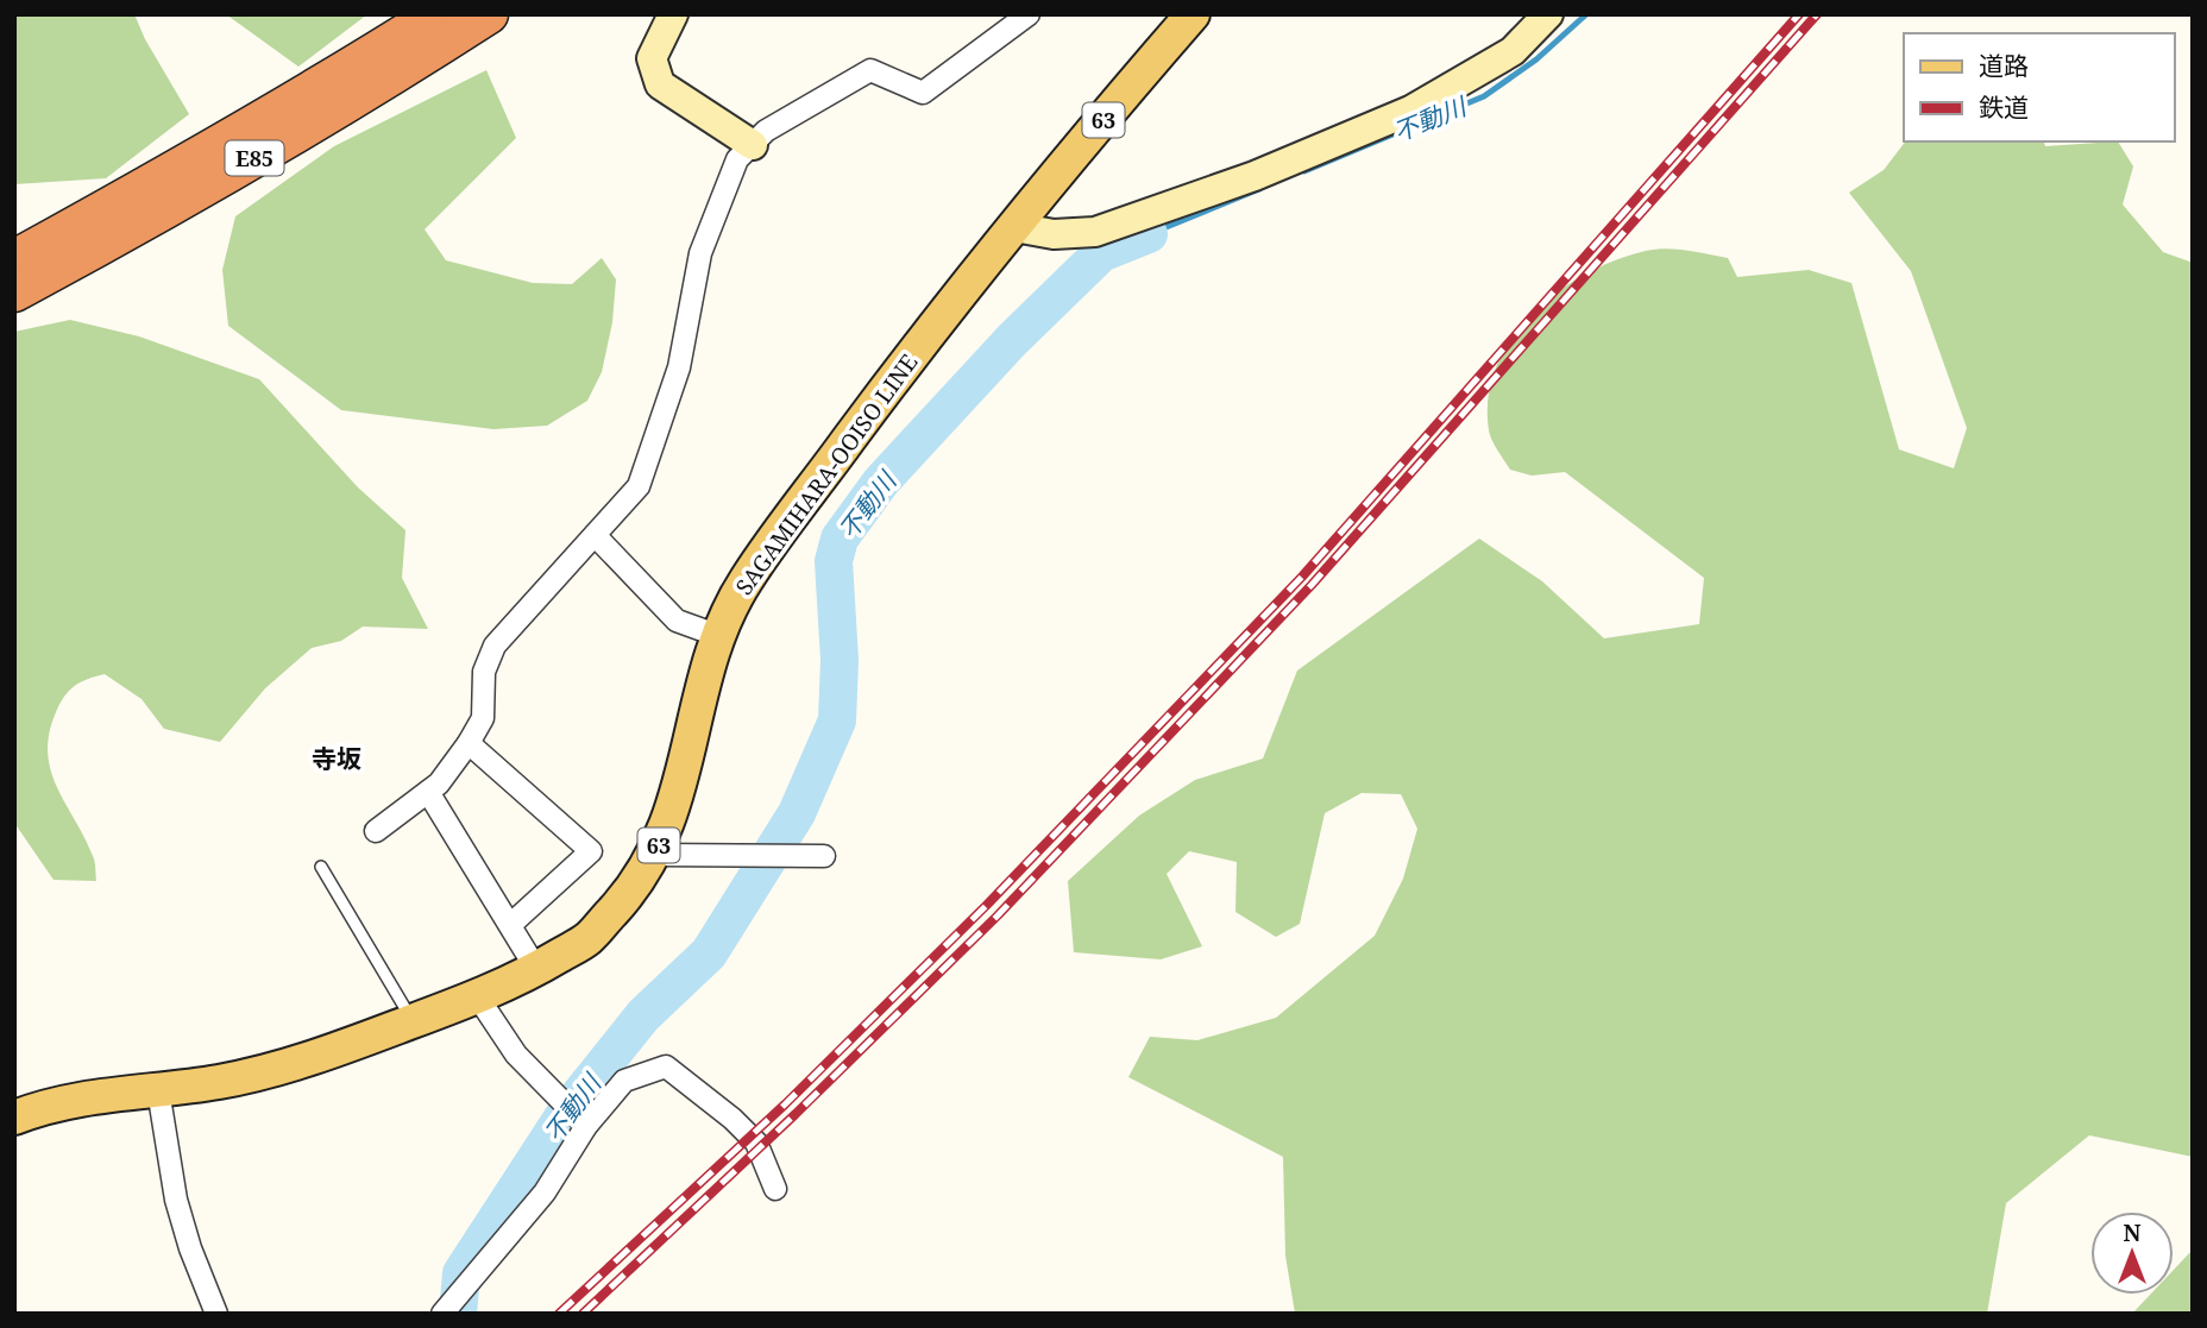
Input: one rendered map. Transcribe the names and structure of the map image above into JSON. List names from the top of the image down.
{
  "streets": {
    "highway": ["E85"],
    "main road": ["63", "SAGAMIHARA-OOISO LINE"]
  },
  "districts": ["寺坂"],
  "water": ["不動川"],
  "legend": ["道路", "鉄道"],
  "north": "top"
}
